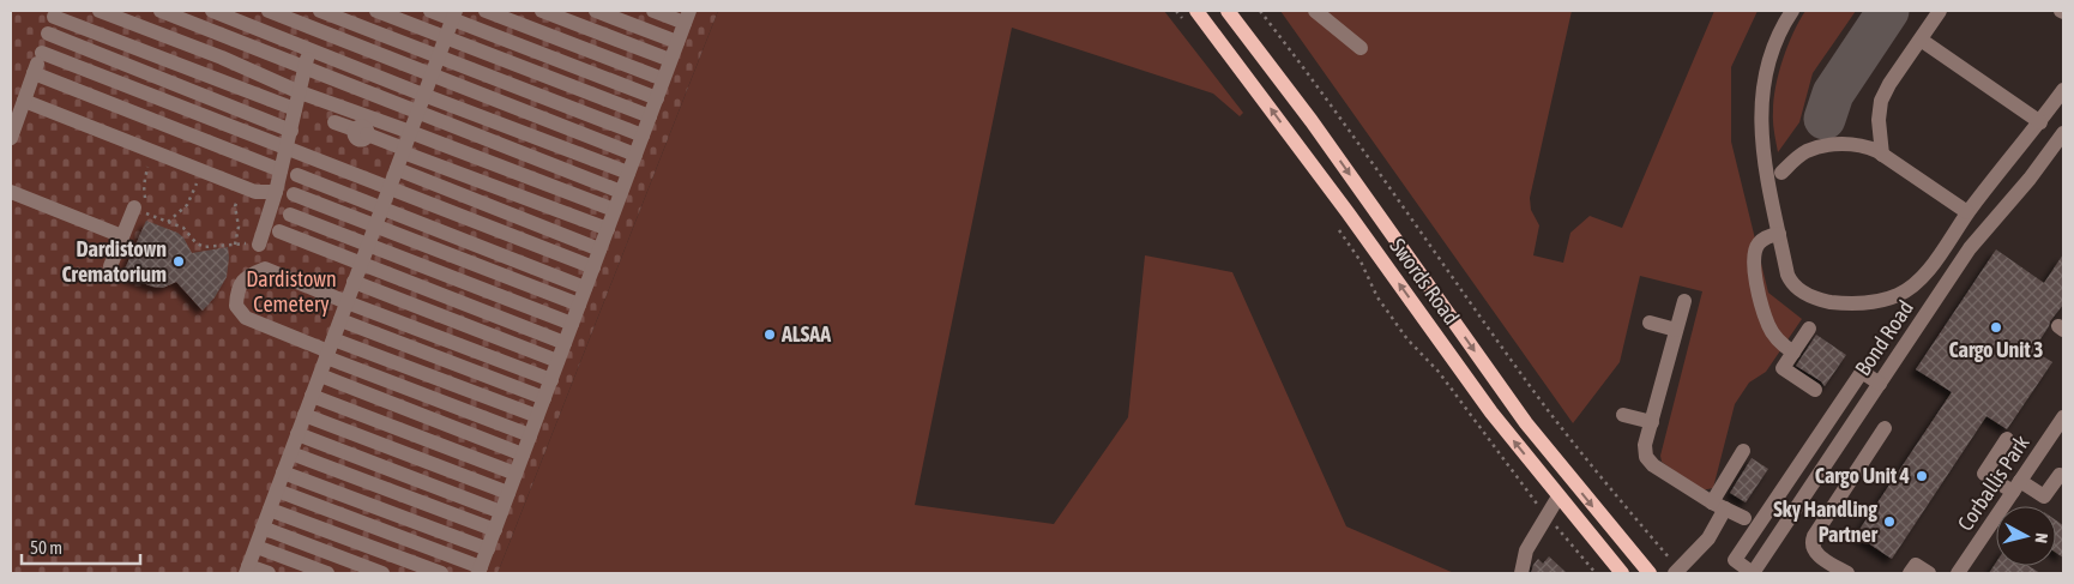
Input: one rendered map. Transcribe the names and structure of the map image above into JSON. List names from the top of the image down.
{
  "streets": {
    "main road": ["Swords Road"],
    "lane": ["Bond Road", "Corballis Park"]
  },
  "parks": ["Dardistown Cemetery"],
  "places": [
    "Dardistown Crematorium",
    "Cargo Unit 3",
    "ALSAA",
    "Cargo Unit 4",
    "Sky Handling Partner"
  ],
  "scale_bar": "50 m",
  "north": "right"
}
